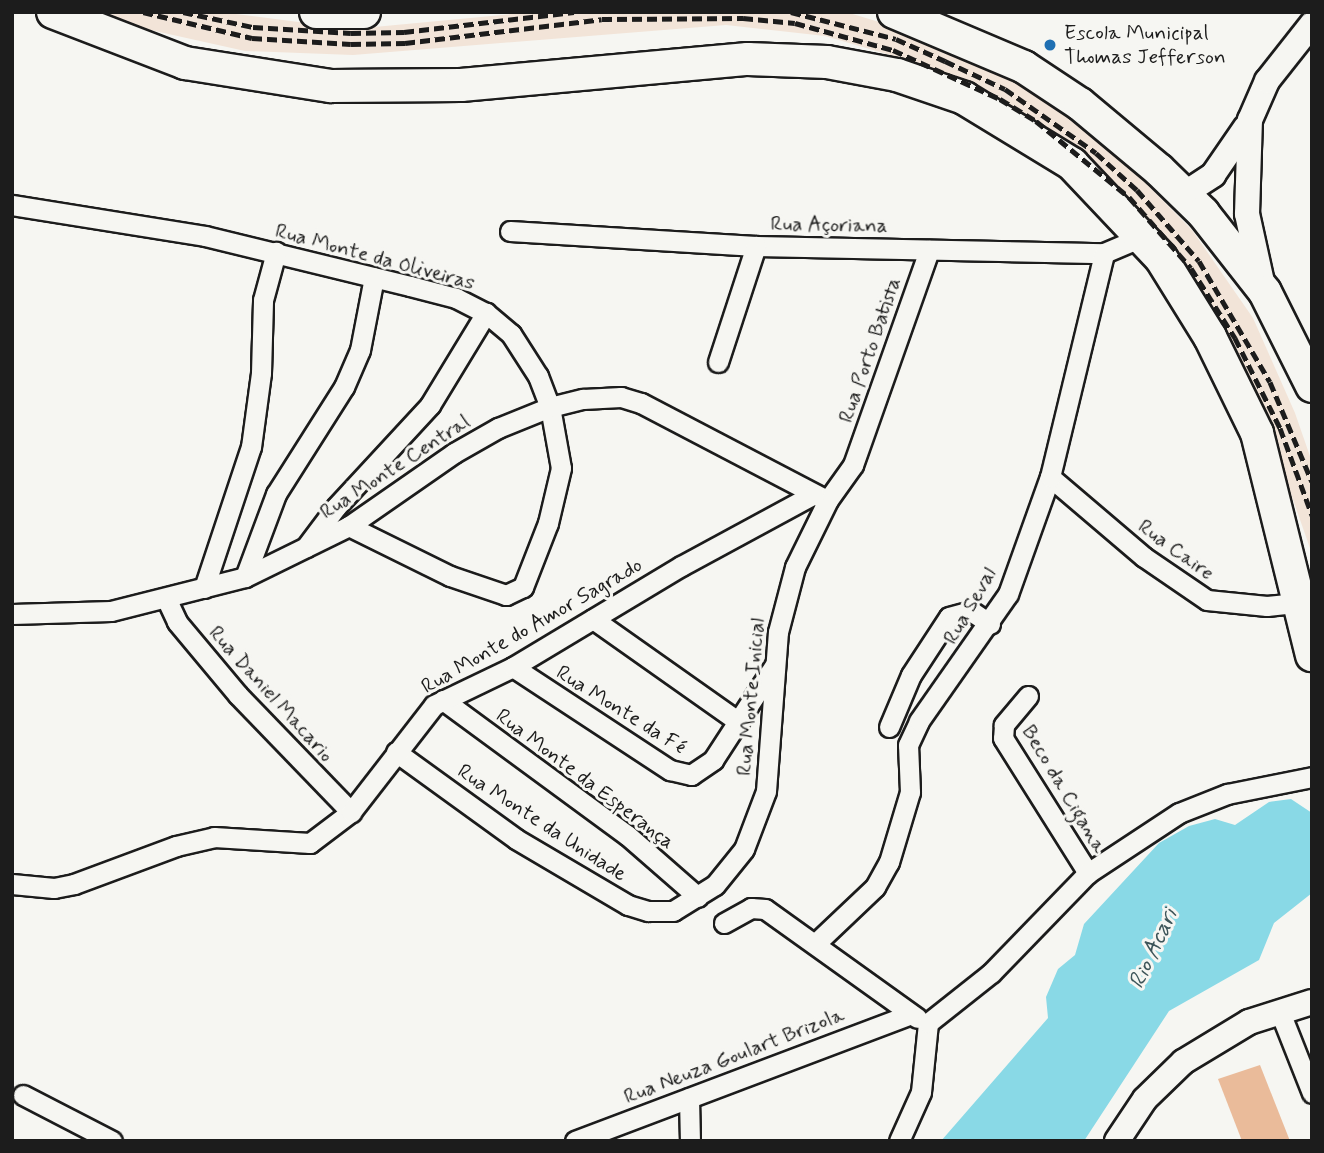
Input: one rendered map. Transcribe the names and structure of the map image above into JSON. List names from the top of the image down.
{
  "streets": {
    "street": [
      "Rua Açoriana",
      "Rua Monte da Oliveiras",
      "Rua Porto Batista",
      "Rua Monte Central",
      "Rua Caire",
      "Rua Seval",
      "Rua Monte do Amor Sagrado",
      "Rua Daniel Macario",
      "Rua Monte Inicial",
      "Rua Monte da Fé",
      "Rua Monte da Esperança",
      "Beco da Cigana",
      "Rua Monte da Unidade",
      "Rua Neuza Goulart Brizola"
    ]
  },
  "crossings": [
    ["Rua Açoriana", "Rua Porto Batista"],
    ["Rua Açoriana", "Rua Seval"],
    ["Rua Monte da Oliveiras", "Rua Monte Central"],
    ["Rua Porto Batista", "Rua Monte Inicial"],
    ["Rua Monte Central", "Rua Monte do Amor Sagrado"],
    ["Rua Monte Central", "Rua Daniel Macario"],
    ["Rua Monte Central", "Rua Monte Inicial"],
    ["Rua Caire", "Rua Seval"],
    ["Rua Monte do Amor Sagrado", "Rua Daniel Macario"],
    ["Rua Monte do Amor Sagrado", "Rua Monte Inicial"],
    ["Rua Monte do Amor Sagrado", "Rua Monte da Fé"],
    ["Rua Monte do Amor Sagrado", "Rua Monte da Esperança"],
    ["Rua Monte do Amor Sagrado", "Rua Monte da Unidade"],
    ["Rua Monte Inicial", "Rua Monte da Fé"],
    ["Rua Monte Inicial", "Rua Monte da Esperança"],
    ["Rua Monte Inicial", "Rua Monte da Unidade"]
  ],
  "water": ["Rio Acari"],
  "places": ["Escola Municipal Thomas Jefferson"]
}
